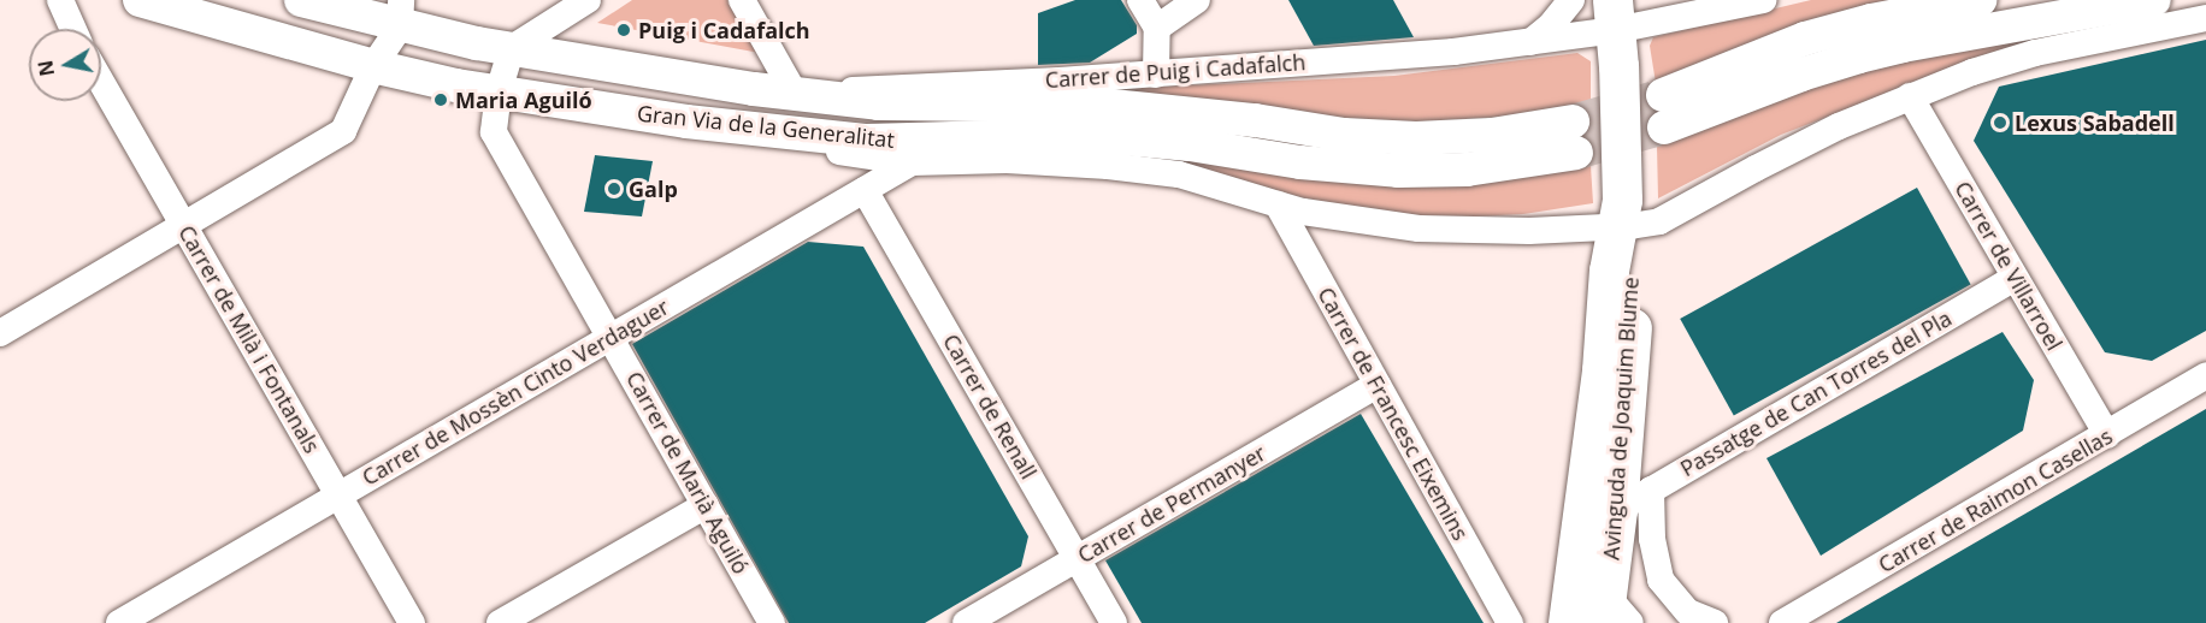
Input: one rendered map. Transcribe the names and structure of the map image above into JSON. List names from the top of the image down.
{
  "streets": {
    "main road": ["Avinguda de Joaquim Blume"],
    "street": [
      "Carrer de Puig i Cadafalch",
      "Gran Via de la Generalitat",
      "Carrer de Villarroel",
      "Carrer de Milà i Fontanals",
      "Carrer de Mossèn Cinto Verdaguer",
      "Passatge de Can Torres del Pla",
      "Carrer de Renall",
      "Carrer de Francesc Eixemins",
      "Carrer de Marià Aguiló",
      "Carrer de Raimon Casellas",
      "Carrer de Permanyer"
    ]
  },
  "crossings": [
    ["Carrer de Puig i Cadafalch", "Gran Via de la Generalitat"],
    ["Carrer de Puig i Cadafalch", "Avinguda de Joaquim Blume"],
    ["Gran Via de la Generalitat", "Carrer de Marià Aguiló"],
    ["Carrer de Villarroel", "Passatge de Can Torres del Pla"],
    ["Carrer de Villarroel", "Carrer de Raimon Casellas"],
    ["Carrer de Milà i Fontanals", "Carrer de Mossèn Cinto Verdaguer"],
    ["Carrer de Mossèn Cinto Verdaguer", "Carrer de Renall"],
    ["Carrer de Mossèn Cinto Verdaguer", "Carrer de Marià Aguiló"],
    ["Passatge de Can Torres del Pla", "Avinguda de Joaquim Blume"],
    ["Carrer de Renall", "Carrer de Permanyer"],
    ["Carrer de Francesc Eixemins", "Carrer de Permanyer"]
  ],
  "places": [
    "Puig i Cadafalch",
    "Maria Aguiló",
    "Lexus Sabadell",
    "Galp"
  ],
  "north": "left"
}
